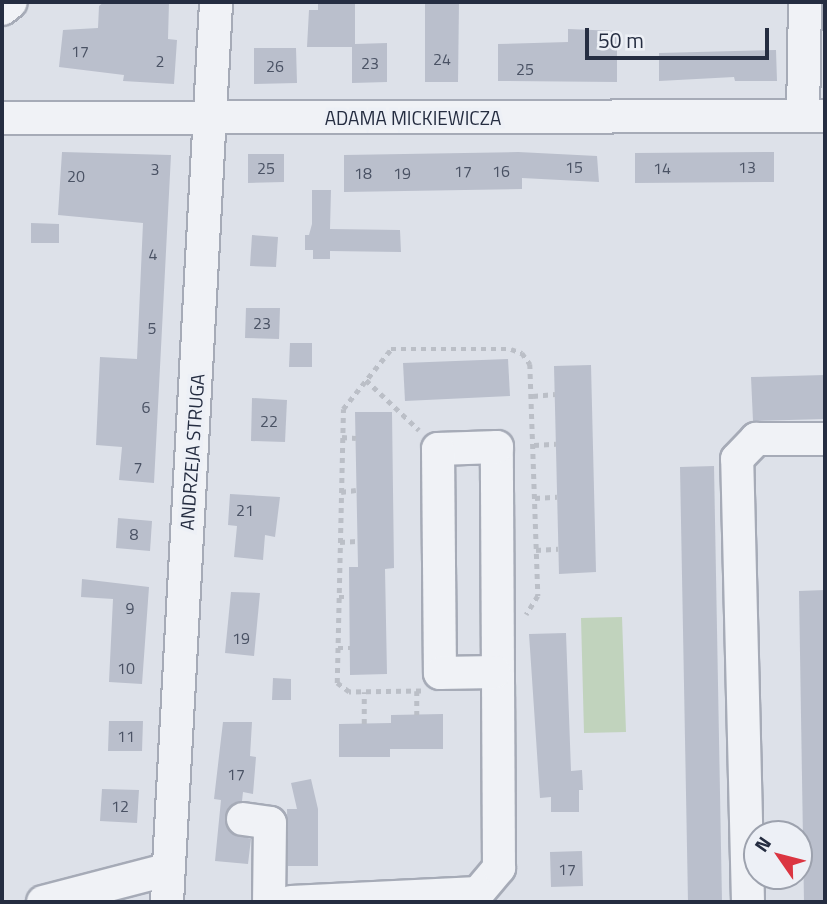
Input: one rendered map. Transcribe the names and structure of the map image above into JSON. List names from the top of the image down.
{
  "streets": {
    "street": ["ADAMA MICKIEWICZA", "ANDRZEJA STRUGA"]
  },
  "crossings": [
    ["ADAMA MICKIEWICZA", "ANDRZEJA STRUGA"]
  ],
  "house_numbers": [
    "17",
    "24",
    "2",
    "23",
    "26",
    "25",
    "15",
    "13",
    "25",
    "14",
    "3",
    "17",
    "16",
    "18",
    "19",
    "20",
    "4",
    "23",
    "5",
    "6",
    "22",
    "7",
    "21",
    "8",
    "9",
    "19",
    "10",
    "11",
    "17",
    "12",
    "17"
  ],
  "scale_bar": "50 m",
  "north": "top left"
}
